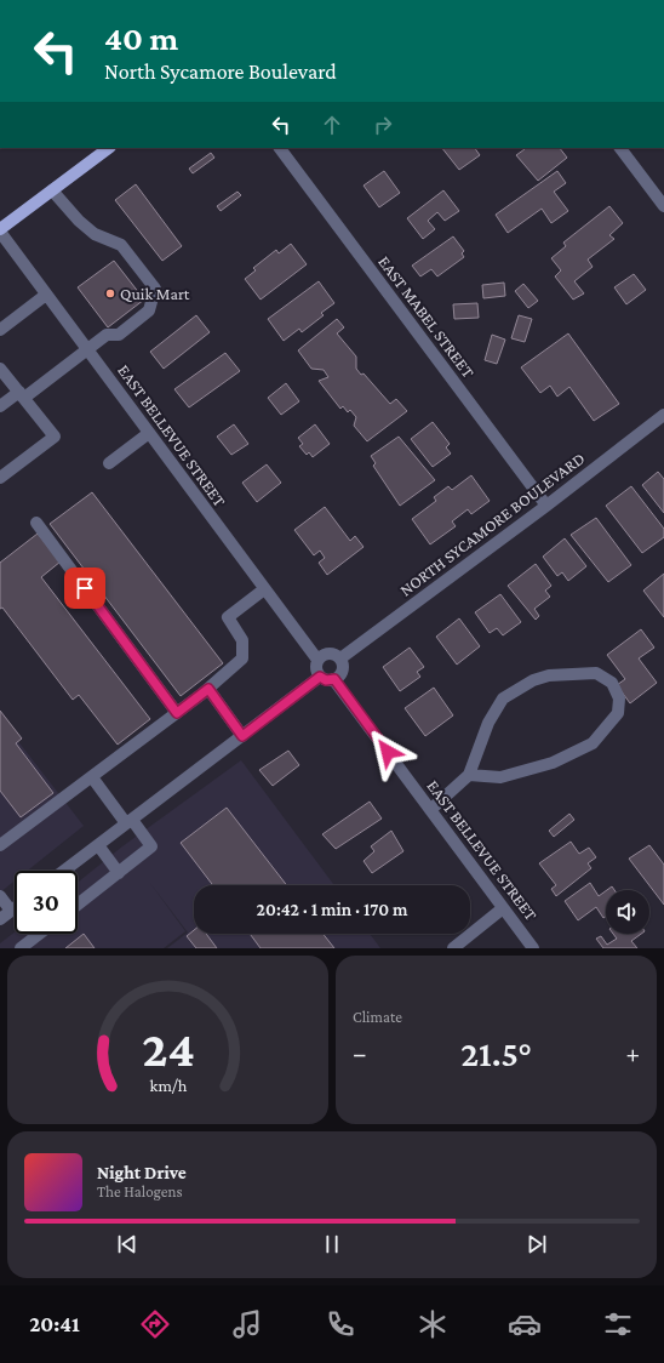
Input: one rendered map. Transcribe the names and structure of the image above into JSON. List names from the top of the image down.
{
  "streets": {
    "street": ["EAST MABEL STREET", "EAST BELLEVUE STREET", "NORTH SYCAMORE BOULEVARD"]
  },
  "crossings": [
    ["EAST MABEL STREET", "NORTH SYCAMORE BOULEVARD"],
    ["EAST BELLEVUE STREET", "NORTH SYCAMORE BOULEVARD"]
  ],
  "places": ["Quik Mart"],
  "page": {
    "turn": ["40 m", "North Sycamore Boulevard"],
    "limit": "30",
    "trip": "20:42 · 1 min · 170 m",
    "tile": "Climate",
    "heat": ["−", "21.5°", "+"],
    "song": ["Night Drive", "The Halogens"],
    "tabs": "20:41",
    "gauge": ["24", "km/h"]
  }
}
